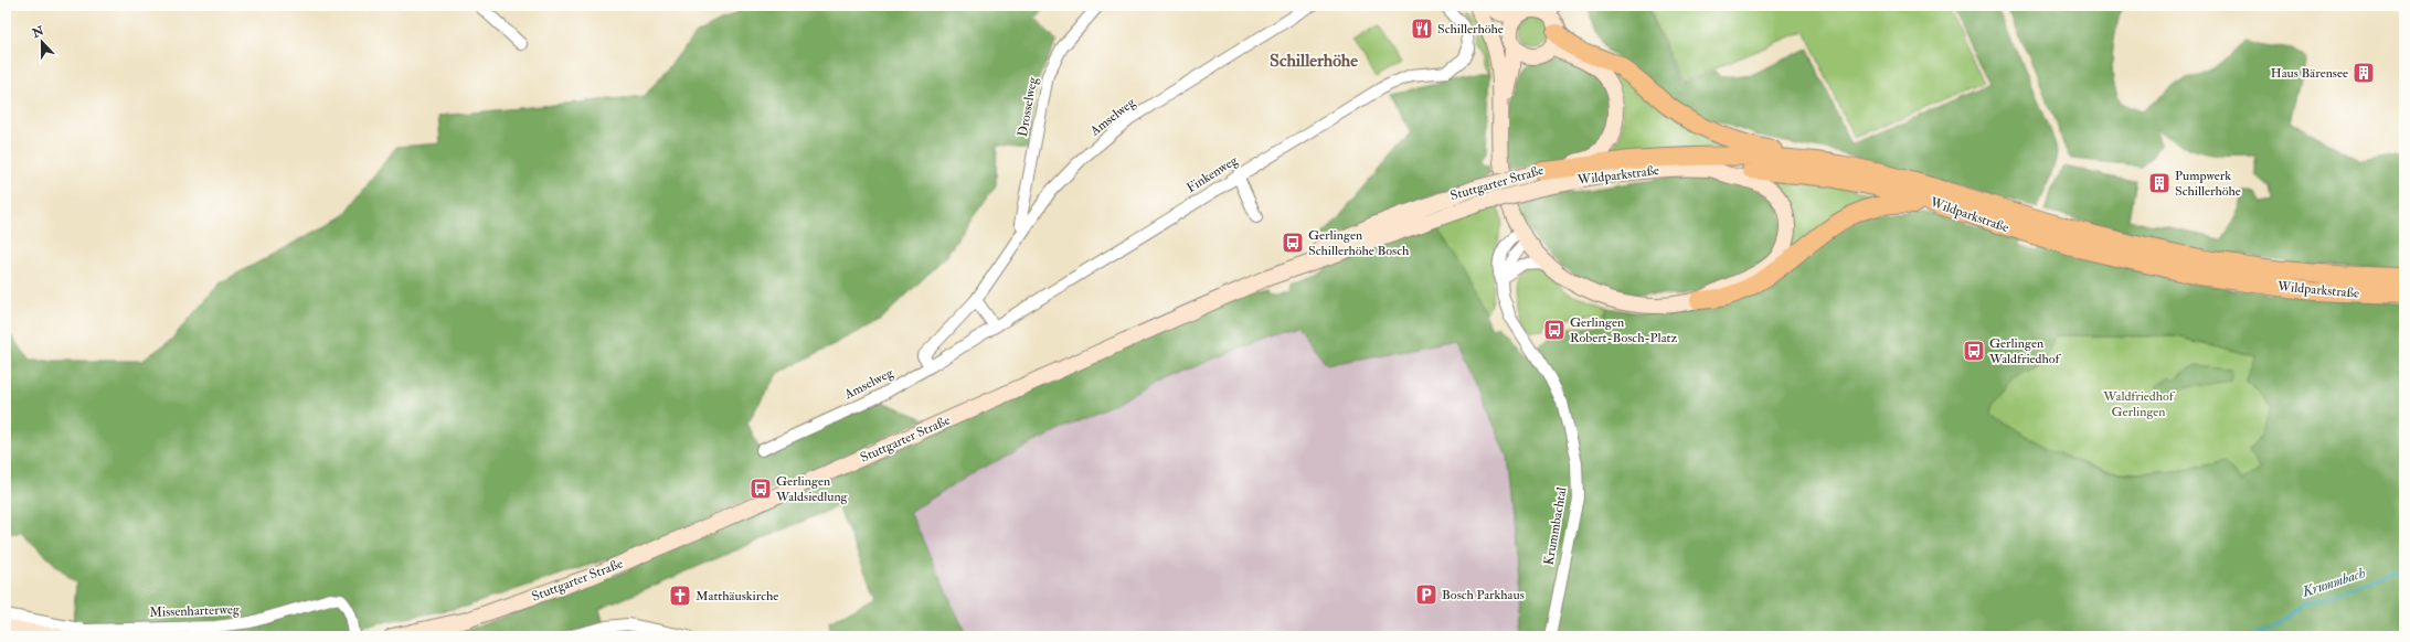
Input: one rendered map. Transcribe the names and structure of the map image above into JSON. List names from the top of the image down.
{
  "streets": {
    "highway": ["Wildparkstraße"],
    "main road": ["Stuttgarter Straße"],
    "street": [
      "Drosselweg",
      "Amselweg",
      "Finkenweg",
      "Krummbachtal",
      "Missenharterweg"
    ]
  },
  "crossings": [
    ["Drosselweg", "Amselweg"],
    ["Amselweg", "Finkenweg"],
    ["Wildparkstraße", "Stuttgarter Straße"]
  ],
  "districts": ["Schillerhöhe"],
  "water": ["Krummbach"],
  "parks": ["Waldfriedhof Gerlingen"],
  "places": {
    "restaurant": ["Schillerhöhe"],
    "building": ["Haus Bärensee", "Pumpwerk Schillerhöhe"],
    "bus stop": [
      "Gerlingen Schillerhöhe Bosch",
      "Gerlingen Robert-Bosch-Platz",
      "Gerlingen Waldfriedhof",
      "Gerlingen Waldsiedlung"
    ],
    "parking": ["Bosch Parkhaus"],
    "church": ["Matthäuskirche"]
  },
  "north": "top"
}
